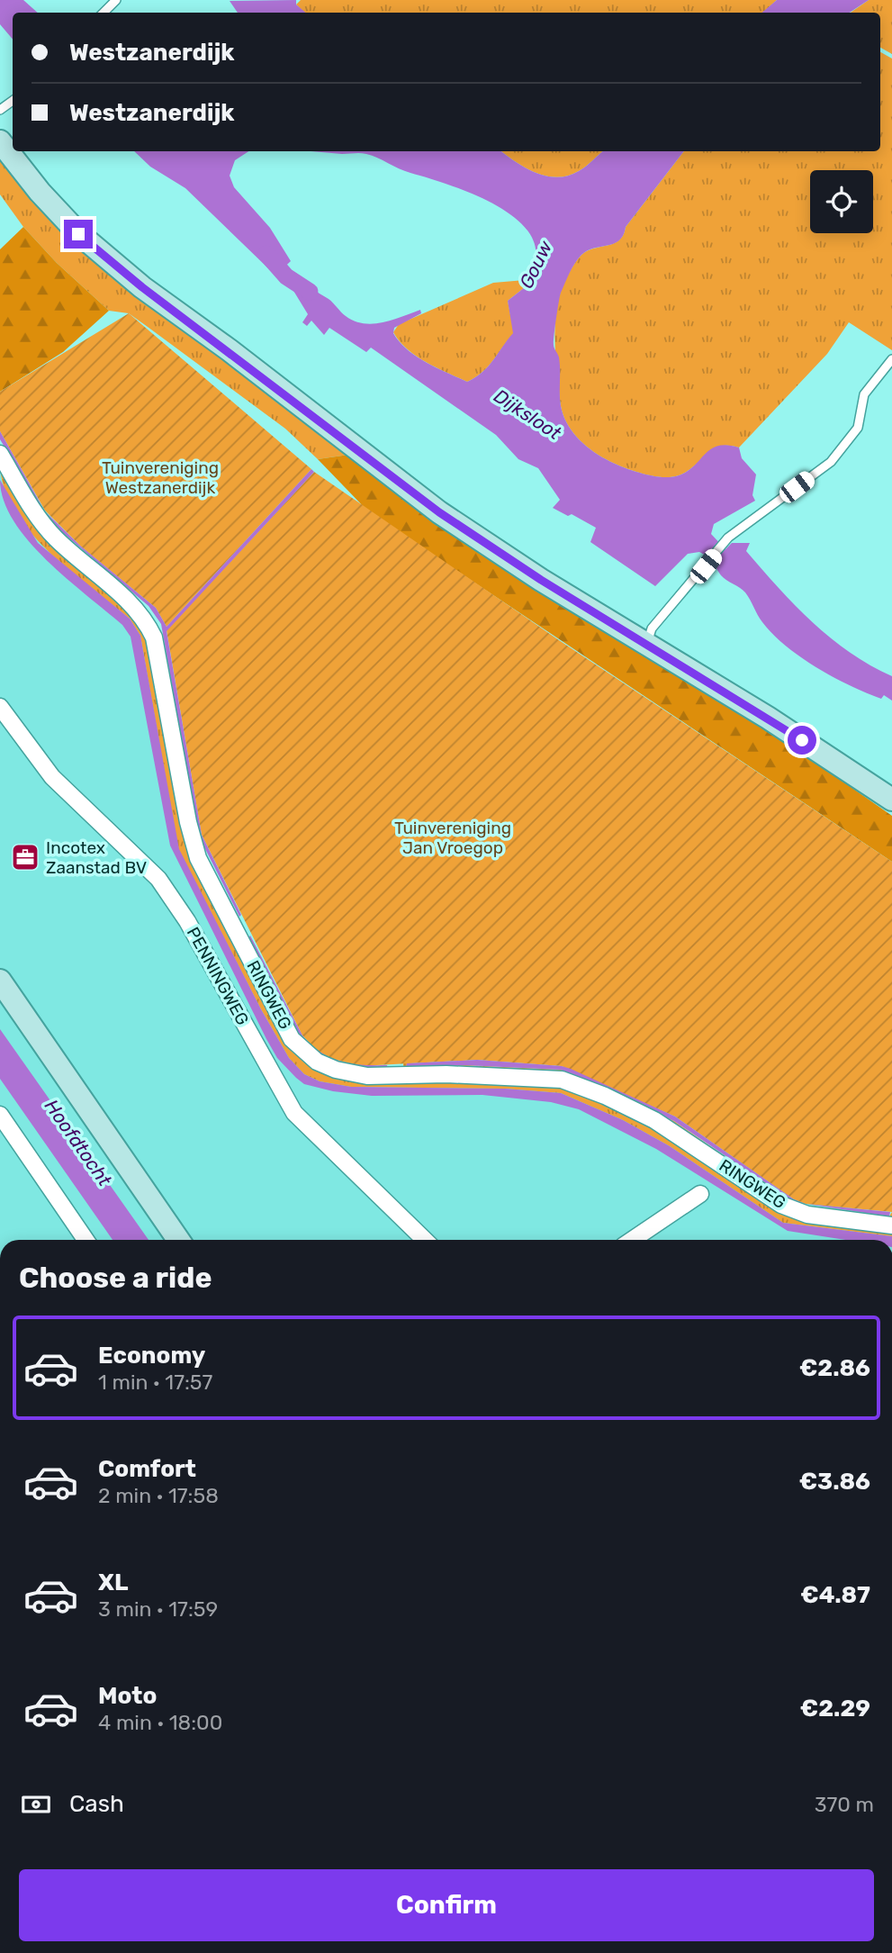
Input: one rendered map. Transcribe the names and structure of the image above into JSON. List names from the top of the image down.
{
  "streets": {
    "street": ["PENNINGWEG", "RINGWEG"]
  },
  "water": ["Gouw", "Dijksloot", "Hoofdtocht"],
  "parks": ["Tuinvereniging Westzanerdijk", "Tuinvereniging Jan Vroegop"],
  "places": {
    "office": ["Incotex Zaanstad BV"]
  },
  "page": {
    "banner": ["Westzanerdijk", "Westzanerdijk"],
    "heading": "Choose a ride",
    "list": [
      {
        "name": "Economy",
        "note": "1 min · 17:57",
        "value": "€2.86"
      },
      {
        "name": "Comfort",
        "note": "2 min · 17:58",
        "value": "€3.86"
      },
      {
        "name": "XL",
        "note": "3 min · 17:59",
        "value": "€4.87"
      },
      {
        "name": "Moto",
        "note": "4 min · 18:00",
        "value": "€2.29"
      }
    ],
    "pay": ["Cash", "370 m"],
    "buttons": "Confirm"
  }
}
